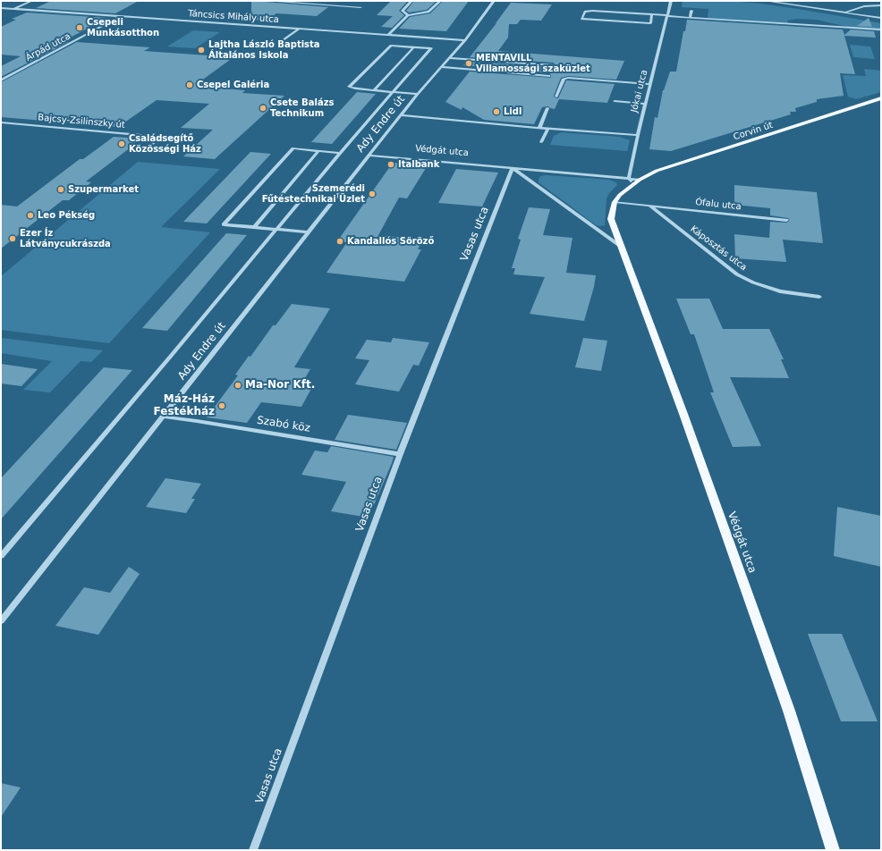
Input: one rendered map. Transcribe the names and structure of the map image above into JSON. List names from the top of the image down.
{
  "streets": {
    "main road": ["Corvin út", "Védgát utca"],
    "street": [
      "Táncsics Mihály utca",
      "Árpád utca",
      "Jókai utca",
      "Bajcsy-Zsilinszky út",
      "Ady Endre út",
      "Ófalu utca",
      "Vasas utca",
      "Káposztás utca",
      "Szabó köz"
    ]
  },
  "crossings": [
    ["Táncsics Mihály utca", "Árpád utca"],
    ["Táncsics Mihály utca", "Ady Endre út"],
    ["Jókai utca", "Corvin út"],
    ["Jókai utca", "Védgát utca"],
    ["Ady Endre út", "Védgát utca"],
    ["Ady Endre út", "Szabó köz"],
    ["Corvin út", "Védgát utca"],
    ["Védgát utca", "Vasas utca"],
    ["Ófalu utca", "Káposztás utca"],
    ["Vasas utca", "Szabó köz"]
  ],
  "places": [
    "Csepeli Munkásotthon",
    "Lajtha László Baptista Általános Iskola",
    "MENTAVILL Villamossági szaküzlet",
    "Csepel Galéria",
    "Csete Balázs Technikum",
    "Lidl",
    "Családsegítő Közösségi Ház",
    "Italbank",
    "Szupermarket",
    "Szemerédi Fűtéstechnikai Üzlet",
    "Leo Pékség",
    "Ezer Íz Látványcukrászda",
    "Kandallós Söröző",
    "Ma-Nor Kft.",
    "Máz-Ház Festékház"
  ]
}
